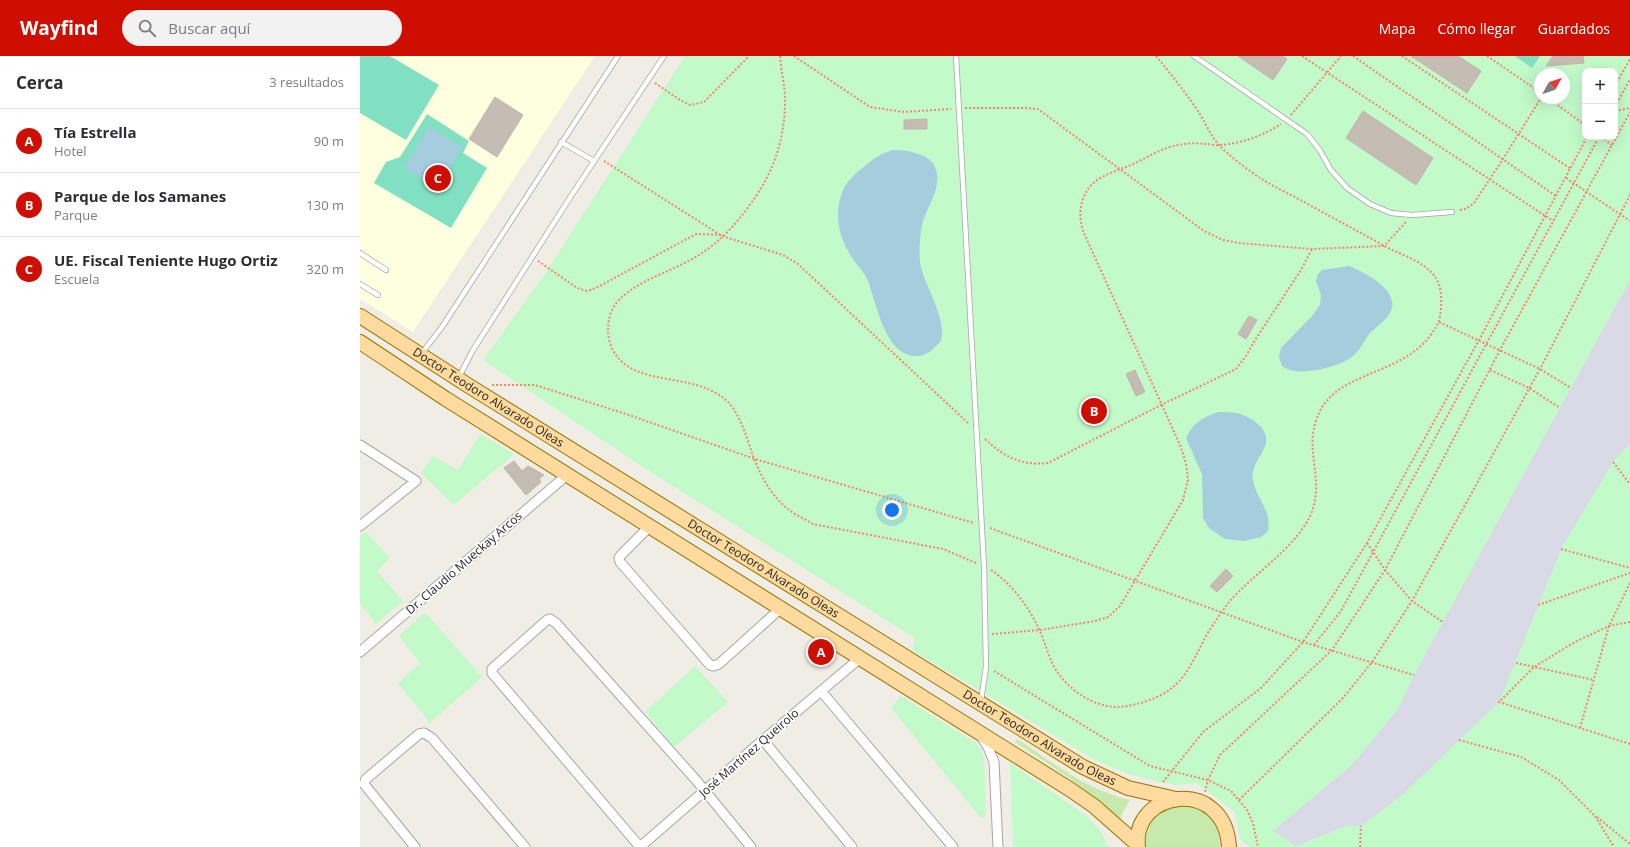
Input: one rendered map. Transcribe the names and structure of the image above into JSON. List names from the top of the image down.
{
  "streets": {
    "main road": ["Doctor Teodoro Alvarado Oleas"],
    "street": ["Dr. Claudio Mueckay Arcos", "José Martínez Queirolo"]
  },
  "crossings": [
    ["Doctor Teodoro Alvarado Oleas", "Dr. Claudio Mueckay Arcos"],
    ["Doctor Teodoro Alvarado Oleas", "José Martínez Queirolo"]
  ],
  "north": "top right",
  "page": {
    "header": "Wayfind",
    "search": "Buscar aquí",
    "nav": ["Mapa", "Cómo llegar", "Guardados"],
    "heading": ["Cerca", "3 resultados"],
    "map_buttons": ["+", "−"],
    "list": [
      {
        "mark": "A",
        "name": "Tía Estrella",
        "note": "Hotel",
        "value": "90 m"
      },
      {
        "mark": "B",
        "name": "Parque de los Samanes",
        "note": "Parque",
        "value": "130 m"
      },
      {
        "mark": "C",
        "name": "UE. Fiscal Teniente Hugo Ortiz",
        "note": "Escuela",
        "value": "320 m"
      }
    ],
    "pins": ["C", "B", "A"]
  }
}
